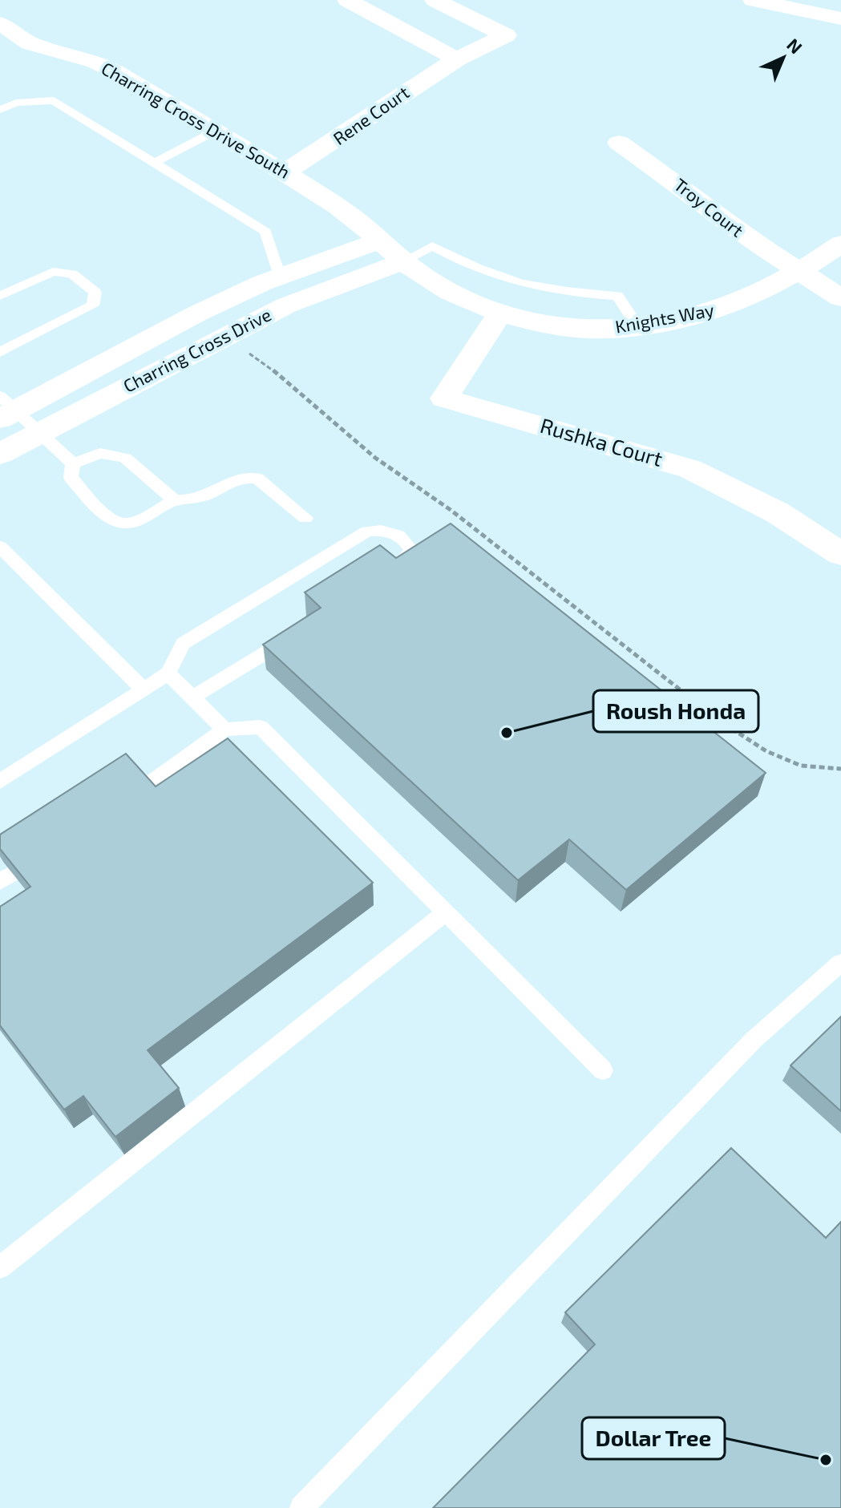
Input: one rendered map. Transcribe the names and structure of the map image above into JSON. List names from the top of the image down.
{
  "streets": {
    "street": [
      "Rene Court",
      "Charring Cross Drive South",
      "Troy Court",
      "Knights Way",
      "Charring Cross Drive",
      "Rushka Court"
    ]
  },
  "crossings": [
    ["Rene Court", "Charring Cross Drive South"],
    ["Charring Cross Drive South", "Knights Way"],
    ["Charring Cross Drive South", "Charring Cross Drive"],
    ["Troy Court", "Knights Way"],
    ["Knights Way", "Charring Cross Drive"],
    ["Knights Way", "Rushka Court"]
  ],
  "places": ["Roush Honda", "Dollar Tree"],
  "north": "top right"
}
